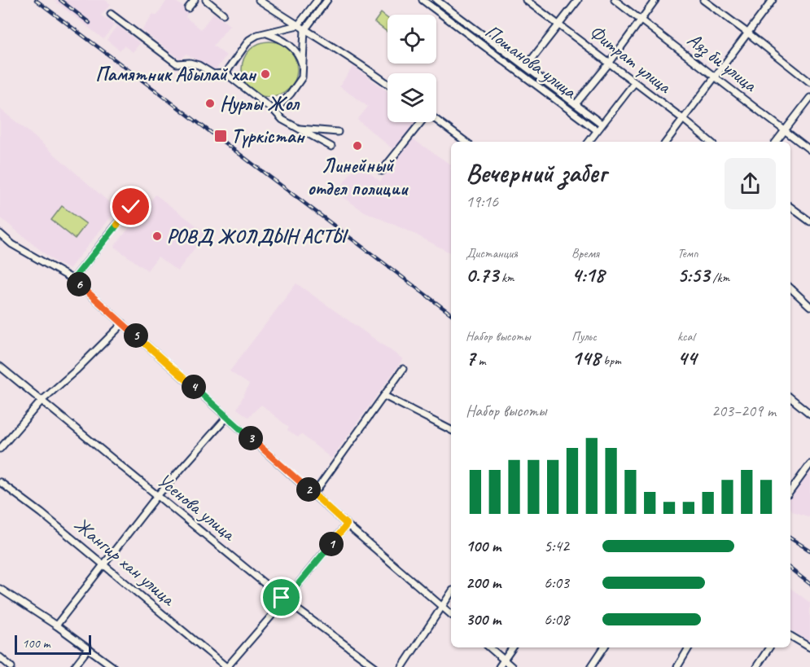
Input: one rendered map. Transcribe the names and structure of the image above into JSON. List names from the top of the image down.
{
  "streets": {
    "street": [
      "Фитрат улица",
      "Пошанова улица",
      "Аяз би улица",
      "Усенова улица",
      "Жангир хан улица"
    ]
  },
  "places": {
    "other": [
      "Памятник Абылай хан",
      "Нурлы Жол",
      "Линейный отдел полиции",
      "РОВД ЖОЛДЫН АСТЫ"
    ],
    "transit": ["Түркістан"]
  },
  "scale_bar": "100 m",
  "page": {
    "heading": ["Вечерний забег", "19:16"],
    "stats": [
      ["Дистанция", "0.73 km"],
      ["Время", "4:18"],
      ["Темп", "5:53 /km"],
      ["Набор высоты", "7 m"],
      ["Пульс", "148 bpm"],
      ["kcal", "44"]
    ],
    "pins": [
      "6",
      "5",
      "4",
      "3",
      "2",
      "1"
    ],
    "chart": ["Набор высоты", "203–209 m"],
    "list": [
      {
        "name": "100 m",
        "note": "5:42"
      },
      {
        "name": "200 m",
        "note": "6:03"
      },
      {
        "name": "300 m",
        "note": "6:08"
      }
    ],
    "scale": "100 m"
  }
}
